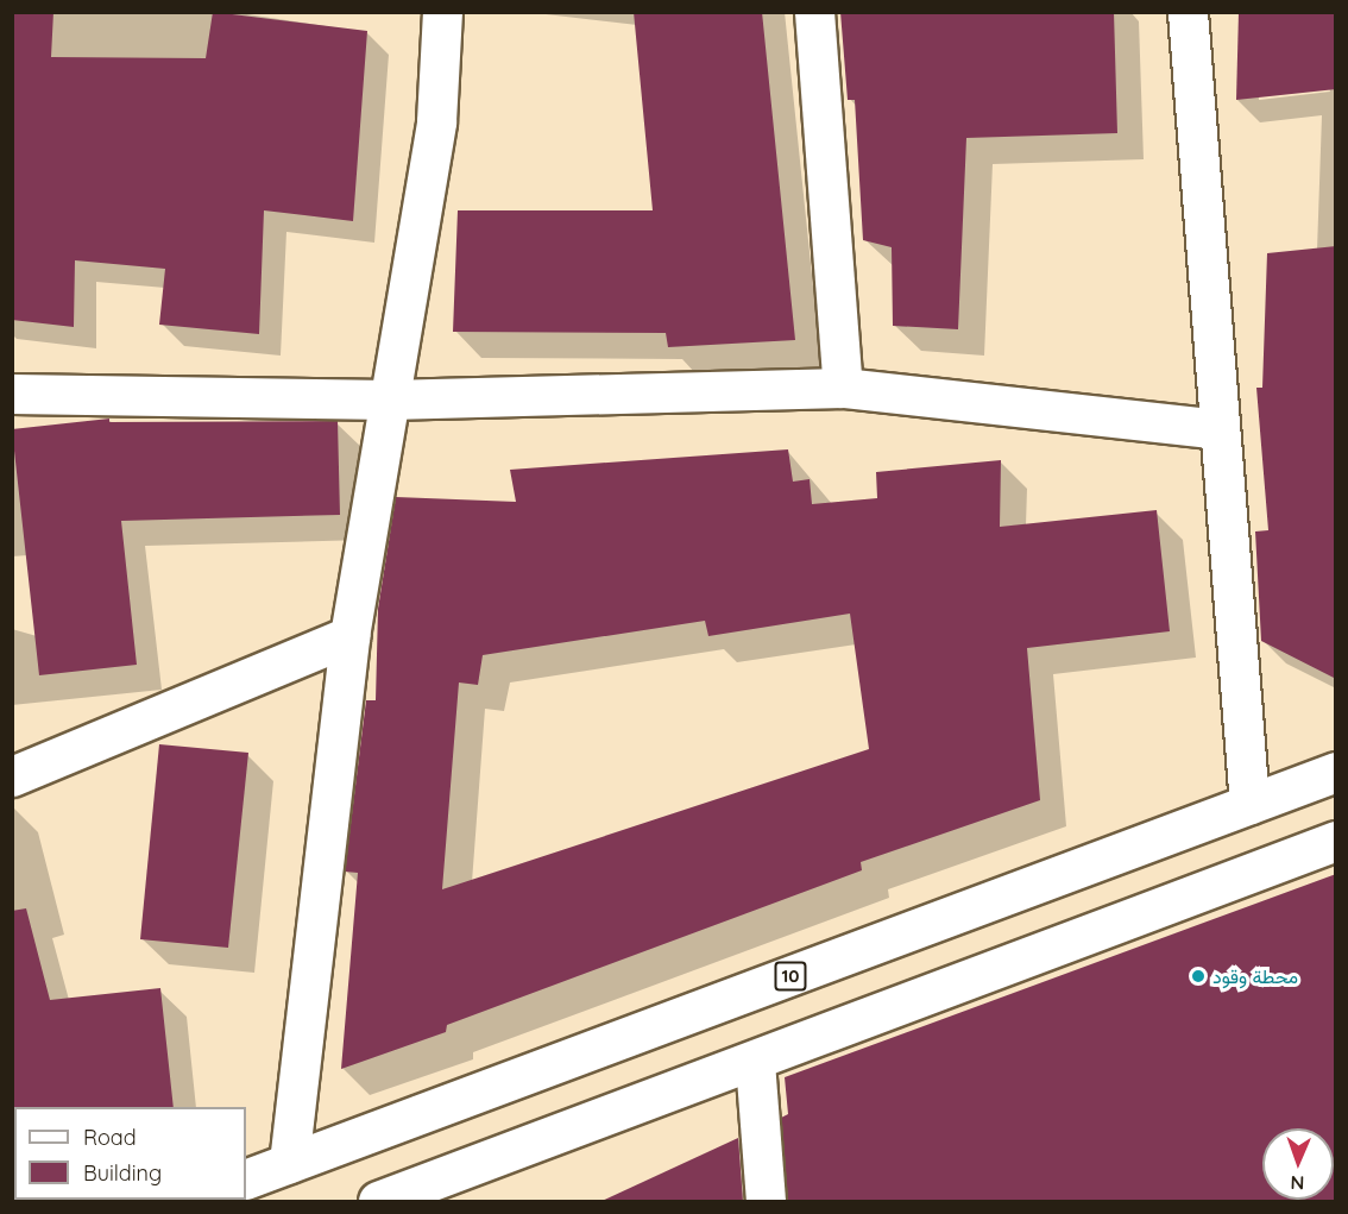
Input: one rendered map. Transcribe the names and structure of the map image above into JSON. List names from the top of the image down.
{
  "streets": {
    "main road": ["10"]
  },
  "places": ["محطة وقود"],
  "legend": ["Road", "Building"],
  "north": "bottom"
}
